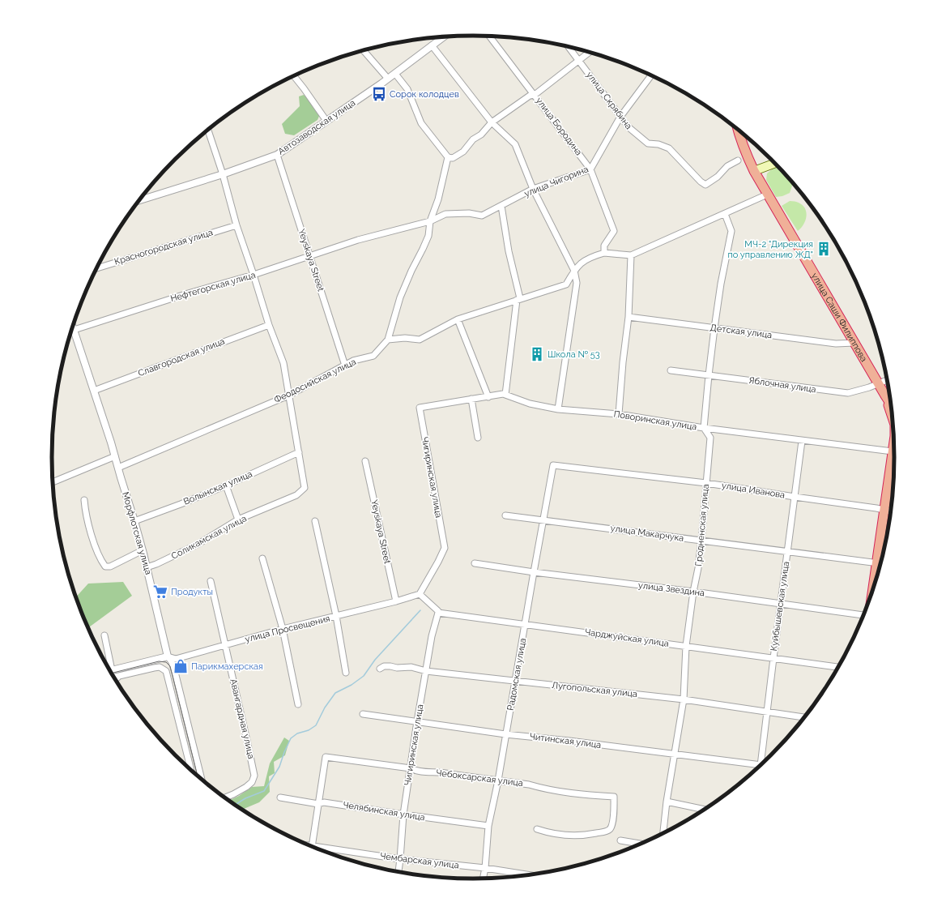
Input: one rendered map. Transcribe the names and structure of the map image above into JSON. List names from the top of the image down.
{
  "streets": {
    "highway": ["улица Саши Филиппова"],
    "street": [
      "улица Скрябина",
      "улица Бородина",
      "Автозаводская улица",
      "улица Чигорина",
      "Красногородская улица",
      "Yeyskaya Street",
      "Нефтегорская улица",
      "Детская улица",
      "Славгородская улица",
      "Феодосийская улица",
      "Яблочная улица",
      "Поворинская улица",
      "Чигиринская улица",
      "Волынская улица",
      "улица Иванова",
      "Гродненская улица",
      "Морфлотская улица",
      "улица Макарчука",
      "Соликамская улица",
      "улица Звездина",
      "Куйбышевская улица",
      "улица Просвещения",
      "Чарджуйская улица",
      "Радомская улица",
      "Лугопольская улица",
      "Авангардная улица",
      "Читинская улица",
      "Чебоксарская улица",
      "Челябинская улица",
      "Чембарская улица"
    ]
  },
  "crossings": [
    ["улица Скрябина", "улица Чигорина"],
    ["улица Бородина", "улица Чигорина"],
    ["Автозаводская улица", "Yeyskaya Street"],
    ["улица Чигорина", "Нефтегорская улица"],
    ["Yeyskaya Street", "Нефтегорская улица"],
    ["Yeyskaya Street", "Феодосийская улица"],
    ["Yeyskaya Street", "улица Просвещения"],
    ["улица Саши Филиппова", "Детская улица"],
    ["улица Саши Филиппова", "Яблочная улица"],
    ["Детская улица", "Гродненская улица"],
    ["Славгородская улица", "Морфлотская улица"],
    ["Феодосийская улица", "Морфлотская улица"],
    ["Яблочная улица", "Гродненская улица"],
    ["Поворинская улица", "Чигиринская улица"],
    ["Поворинская улица", "Гродненская улица"],
    ["Поворинская улица", "Куйбышевская улица"],
    ["Чигиринская улица", "улица Просвещения"],
    ["Чигиринская улица", "Чарджуйская улица"],
    ["Чигиринская улица", "Лугопольская улица"],
    ["Чигиринская улица", "Читинская улица"],
    ["Чигиринская улица", "Чебоксарская улица"],
    ["Чигиринская улица", "Челябинская улица"],
    ["Чигиринская улица", "Чембарская улица"],
    ["Волынская улица", "Морфлотская улица"],
    ["Волынская улица", "Соликамская улица"],
    ["улица Иванова", "Гродненская улица"],
    ["улица Иванова", "Куйбышевская улица"],
    ["улица Иванова", "Радомская улица"],
    ["Гродненская улица", "улица Макарчука"],
    ["Гродненская улица", "улица Звездина"],
    ["Гродненская улица", "Чарджуйская улица"],
    ["Гродненская улица", "Лугопольская улица"],
    ["Гродненская улица", "Читинская улица"],
    ["Морфлотская улица", "Соликамская улица"],
    ["Морфлотская улица", "улица Просвещения"],
    ["улица Макарчука", "Куйбышевская улица"],
    ["улица Макарчука", "Радомская улица"],
    ["улица Звездина", "Куйбышевская улица"],
    ["улица Звездина", "Радомская улица"],
    ["Куйбышевская улица", "Чарджуйская улица"],
    ["Куйбышевская улица", "Лугопольская улица"],
    ["Куйбышевская улица", "Читинская улица"],
    ["улица Просвещения", "Авангардная улица"],
    ["Чарджуйская улица", "Радомская улица"],
    ["Радомская улица", "Лугопольская улица"],
    ["Радомская улица", "Читинская улица"],
    ["Радомская улица", "Чебоксарская улица"],
    ["Радомская улица", "Челябинская улица"],
    ["Радомская улица", "Чембарская улица"],
    ["Чебоксарская улица", "Челябинская улица"]
  ],
  "places": {
    "bus stop": ["Сорок колодцев"],
    "building": ["МЧ-2 \"Дирекция по управлению ЖД\"", "Школа № 53"],
    "supermarket": ["Продукты"],
    "shop": ["Парикмахерская"]
  }
}
